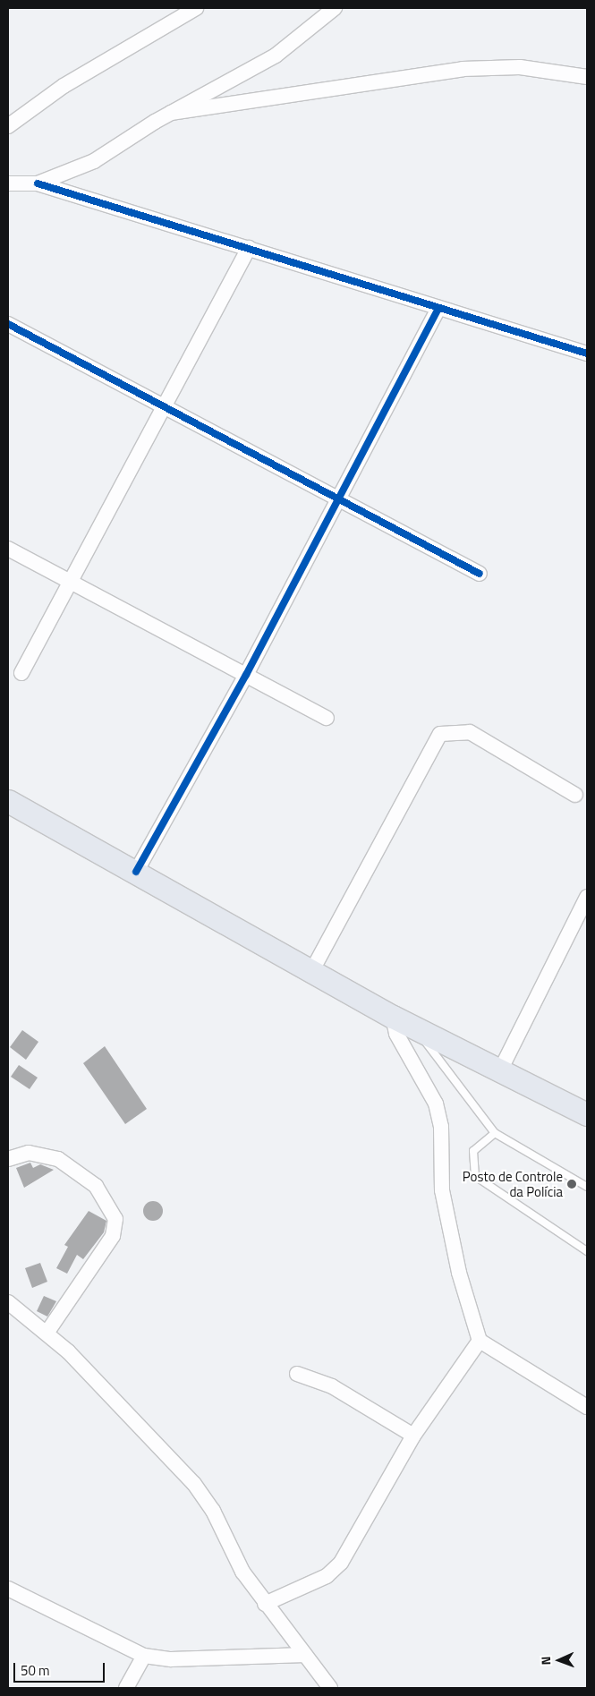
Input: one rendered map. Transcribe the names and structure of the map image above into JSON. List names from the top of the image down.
{
  "places": ["Posto de Controle da Polícia"],
  "scale_bar": "50 m",
  "north": "left"
}
